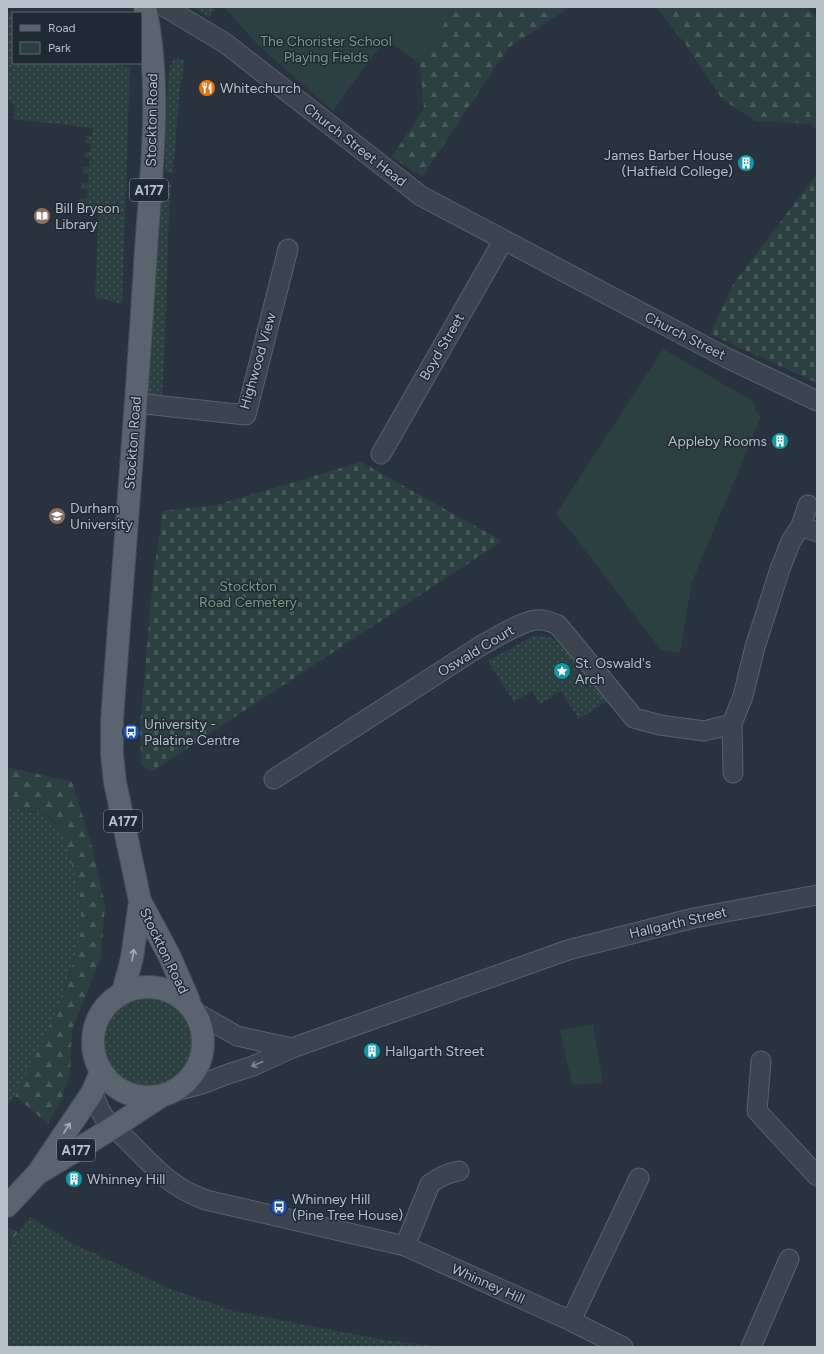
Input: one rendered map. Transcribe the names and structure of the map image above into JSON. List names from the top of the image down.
{
  "streets": {
    "main road": ["Stockton Road", "A177"],
    "street": [
      "Church Street Head",
      "Church Street",
      "Boyd Street",
      "Highwood View",
      "Oswald Court",
      "Hallgarth Street",
      "Whinney Hill"
    ]
  },
  "crossings": [
    ["Stockton Road", "A177"],
    ["Stockton Road", "Highwood View"],
    ["Stockton Road", "Hallgarth Street"],
    ["Church Street Head", "Church Street"],
    ["Church Street Head", "Boyd Street"],
    ["A177", "Hallgarth Street"],
    ["A177", "Whinney Hill"]
  ],
  "parks": ["The Chorister School Playing Fields", "Stockton Road Cemetery"],
  "places": {
    "restaurant": ["Whitechurch"],
    "building": [
      "James Barber House (Hatfield College)",
      "Appleby Rooms",
      "Hallgarth Street",
      "Whinney Hill"
    ],
    "library": ["Bill Bryson Library"],
    "school or university": ["Durham University"],
    "place": ["St. Oswald's Arch"],
    "bus stop": ["University - Palatine Centre", "Whinney Hill (Pine Tree House)"]
  },
  "legend": ["Road", "Park"]
}
